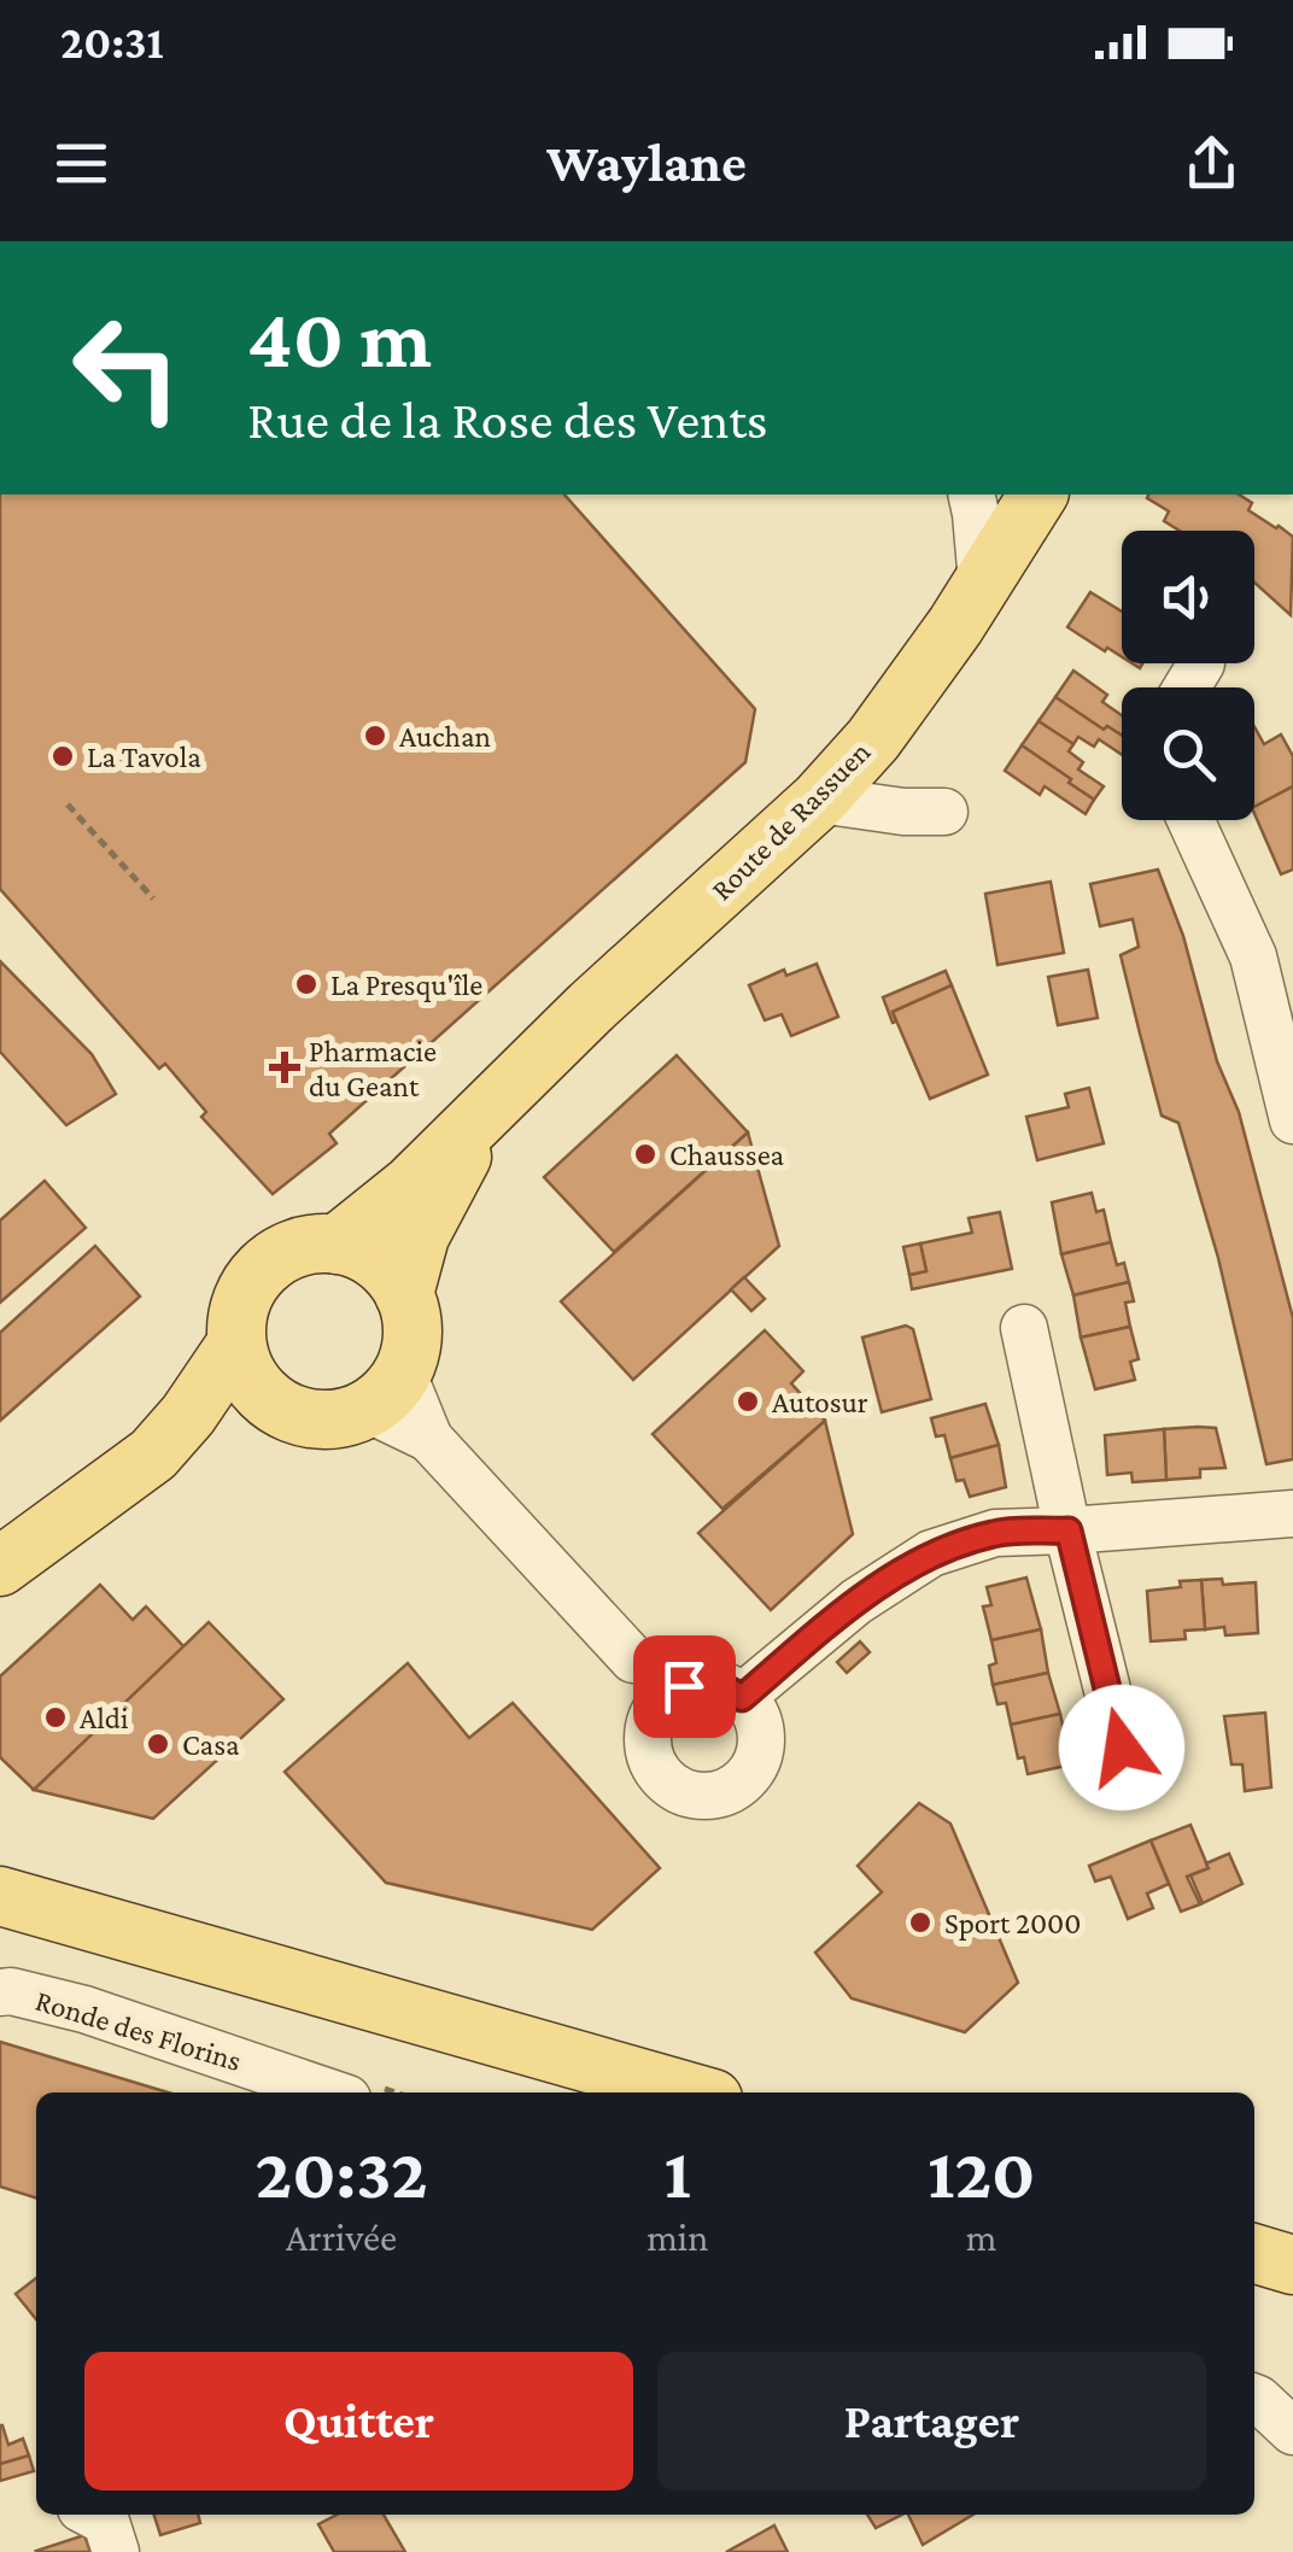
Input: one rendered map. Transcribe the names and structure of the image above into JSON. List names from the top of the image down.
{
  "streets": {
    "main road": ["Route de Rassuen"],
    "street": ["Ronde des Florins"]
  },
  "places": {
    "other": [
      "Auchan",
      "La Tavola",
      "La Presqu'île",
      "Chaussea",
      "Autosur",
      "Aldi",
      "Casa",
      "Sport 2000"
    ],
    "health": ["Pharmacie du Geant"]
  },
  "page": {
    "status": "20:31",
    "header": "Waylane",
    "turn": ["40 m", "Rue de la Rose des Vents"],
    "eta": [
      "20:32",
      "Arrivée",
      "1",
      "min",
      "120",
      "m"
    ],
    "buttons": ["Quitter", "Partager"]
  }
}
